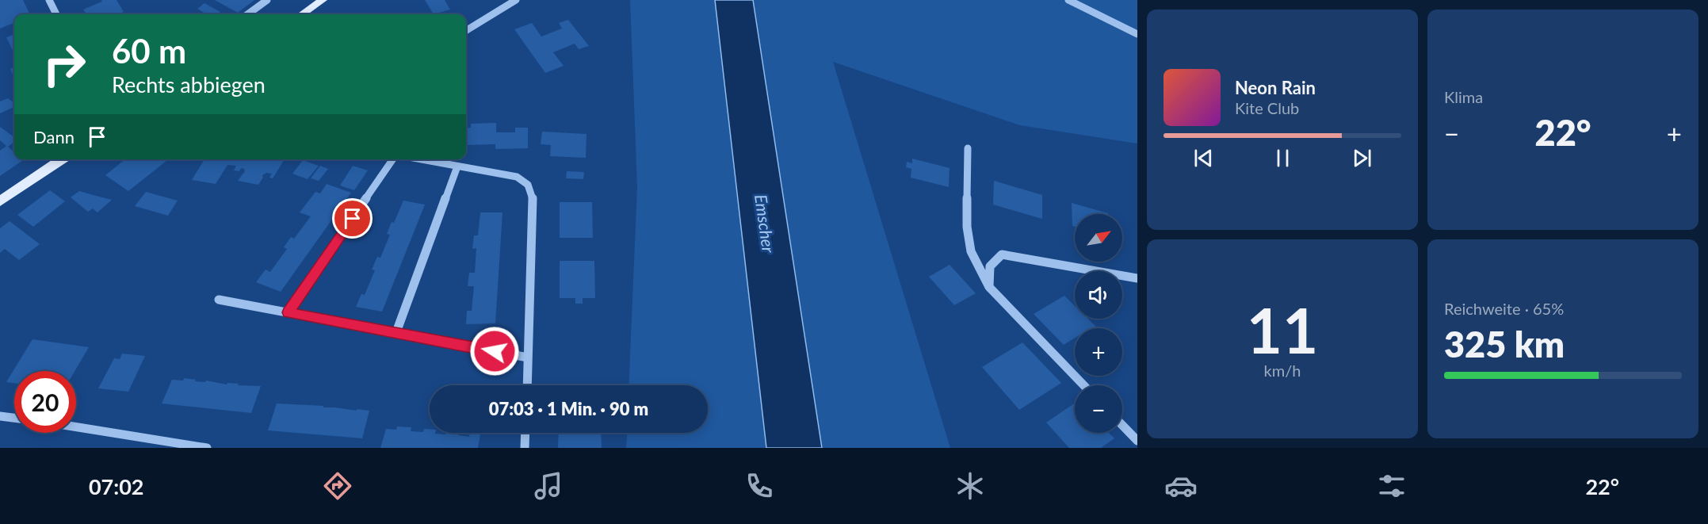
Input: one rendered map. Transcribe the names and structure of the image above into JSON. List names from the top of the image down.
{
  "water": ["Emscher"],
  "north": "top right",
  "page": {
    "tile": [
      "Klima",
      ["11", "km/h"],
      ["Reichweite · 65%", "325 km"]
    ],
    "turn": ["60 m", "Rechts abbiegen"],
    "song": ["Neon Rain", "Kite Club"],
    "heat": ["−", "22°", "+"],
    "then": "Dann",
    "map_buttons": ["+", "−"],
    "limit": "20",
    "trip": "07:03 · 1 Min. · 90 m",
    "tabs": ["07:02", "22°"]
  }
}
